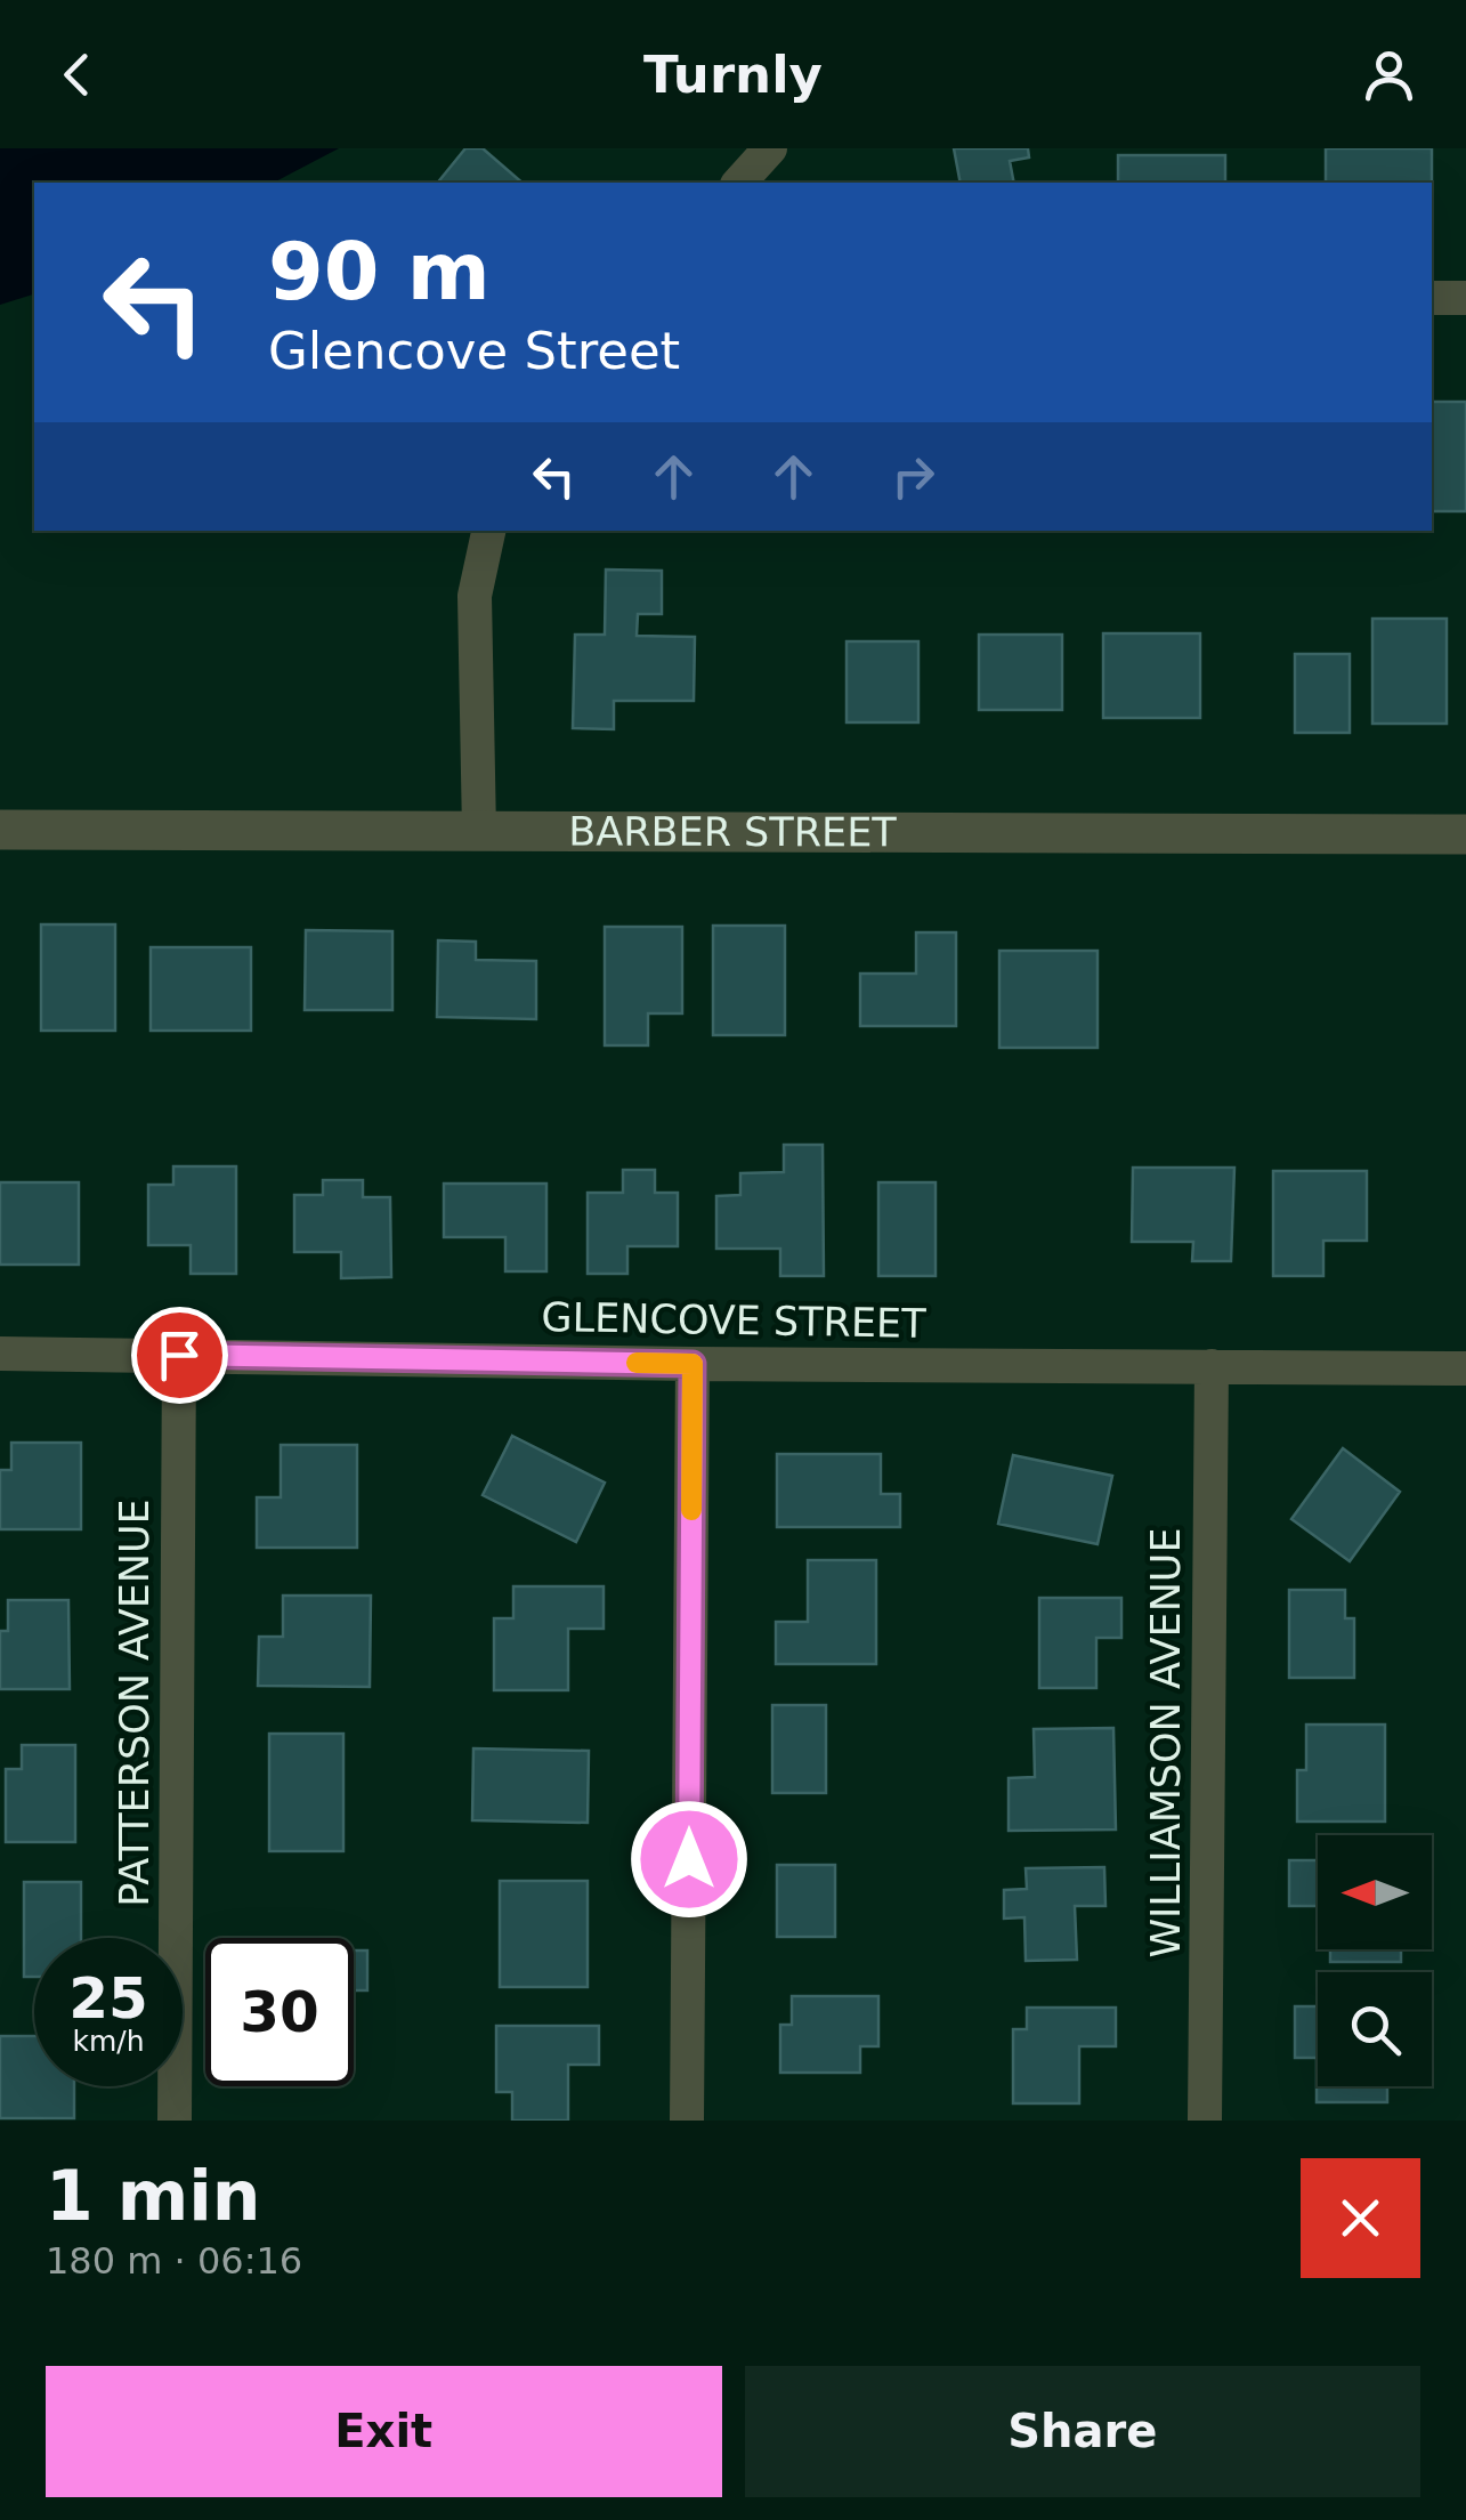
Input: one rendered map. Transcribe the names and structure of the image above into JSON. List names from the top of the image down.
{
  "streets": {
    "street": [
      "BARBER STREET",
      "GLENCOVE STREET",
      "PATTERSON AVENUE",
      "WILLIAMSON AVENUE"
    ]
  },
  "crossings": [
    ["GLENCOVE STREET", "PATTERSON AVENUE"],
    ["GLENCOVE STREET", "WILLIAMSON AVENUE"]
  ],
  "north": "left",
  "page": {
    "header": "Turnly",
    "turn": ["90 m", "Glencove Street"],
    "speed": "25 km/h",
    "limit": "30",
    "heading": ["1 min", "180 m · 06:16"],
    "buttons": ["Exit", "Share"]
  }
}
